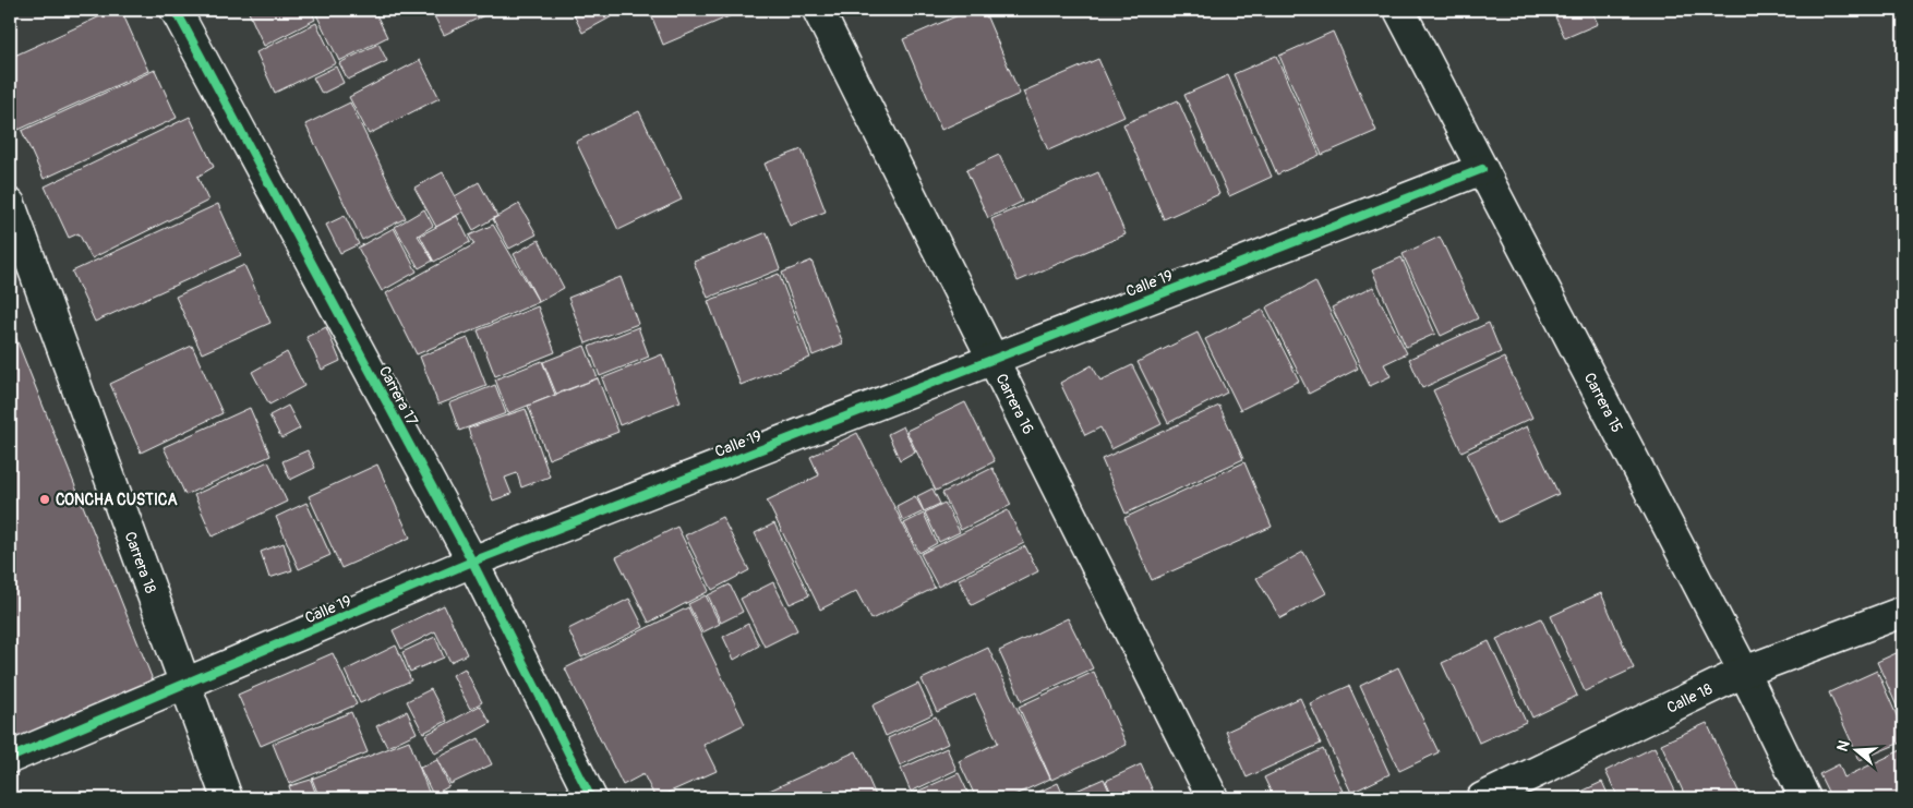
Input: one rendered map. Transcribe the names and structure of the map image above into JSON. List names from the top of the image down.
{
  "streets": {
    "street": [
      "Calle 19",
      "Carrera 17",
      "Carrera 15",
      "Carrera 16",
      "Carrera 18",
      "Calle 18"
    ]
  },
  "crossings": [
    ["Calle 19", "Carrera 17"],
    ["Calle 19", "Carrera 15"],
    ["Calle 19", "Carrera 16"],
    ["Calle 19", "Carrera 18"],
    ["Carrera 15", "Calle 18"]
  ],
  "places": ["CONCHA CUSTICA"],
  "north": "left"
}
